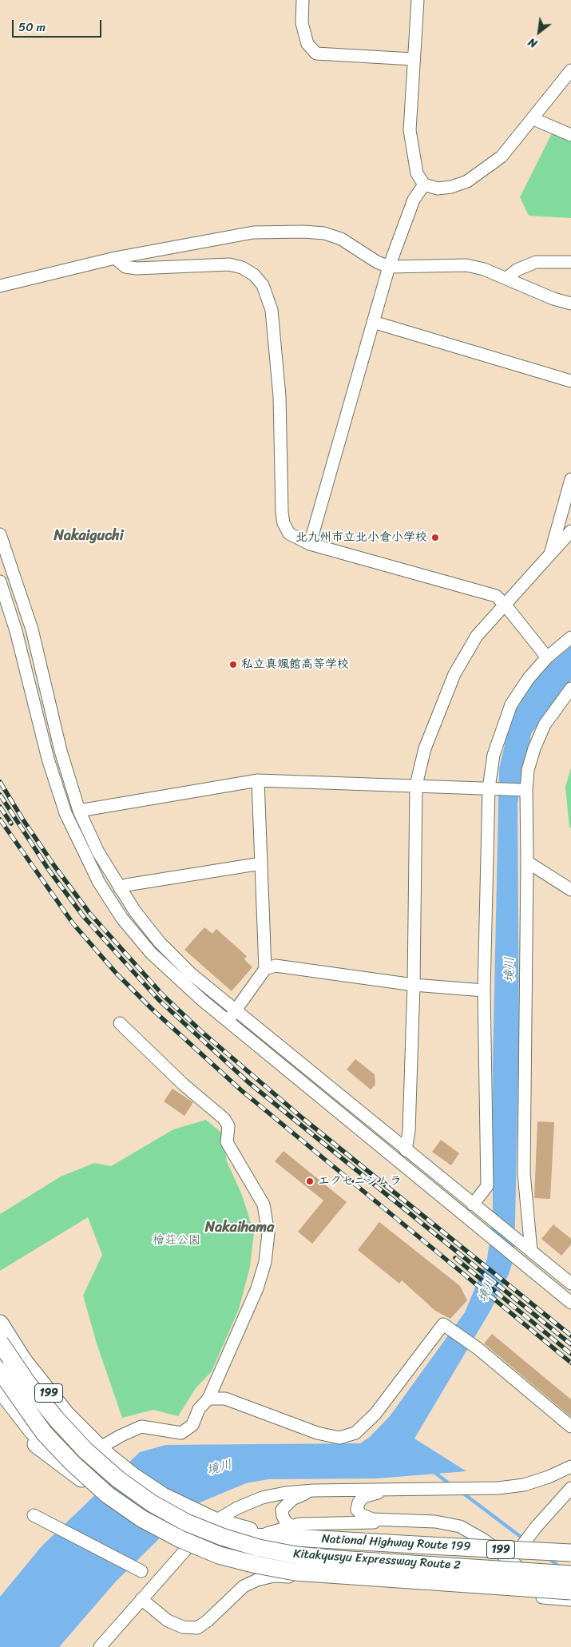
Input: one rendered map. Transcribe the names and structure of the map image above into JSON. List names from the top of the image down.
{
  "streets": {
    "highway": ["199", "National Highway Route 199", "Kitakyusyu Expressway Route 2"]
  },
  "districts": ["Nakaiguchi", "Nakaihama"],
  "water": ["境川"],
  "parks": ["檜荘公園"],
  "places": ["北九州市立北小倉小学校", "私立真颯館高等学校", "エクセニシムラ"],
  "scale_bar": "50 m",
  "north": "bottom left"
}
